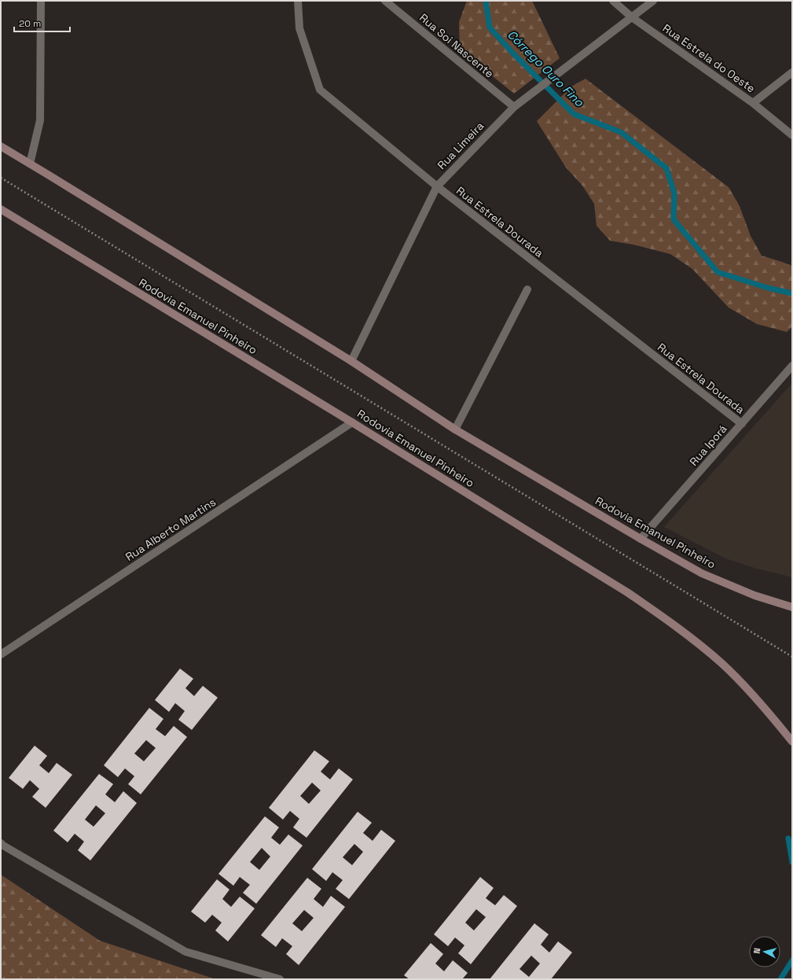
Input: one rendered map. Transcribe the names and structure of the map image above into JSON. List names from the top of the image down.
{
  "streets": {
    "main road": ["Rodovia Emanuel Pinheiro"],
    "street": [
      "Rua Soi Nascente",
      "Rua Estrela do Oeste",
      "Rua Limeira",
      "Rua Estrela Dourada",
      "Rua Iporá",
      "Rua Alberto Martins"
    ]
  },
  "crossings": [
    ["Rua Soi Nascente", "Rua Limeira"],
    ["Rua Estrela do Oeste", "Rua Limeira"],
    ["Rua Limeira", "Rua Estrela Dourada"],
    ["Rua Limeira", "Rodovia Emanuel Pinheiro"],
    ["Rua Estrela Dourada", "Rua Iporá"],
    ["Rodovia Emanuel Pinheiro", "Rua Iporá"],
    ["Rodovia Emanuel Pinheiro", "Rua Alberto Martins"]
  ],
  "water": ["Córrego Ouro Fino"],
  "scale_bar": "20 m",
  "north": "left"
}
